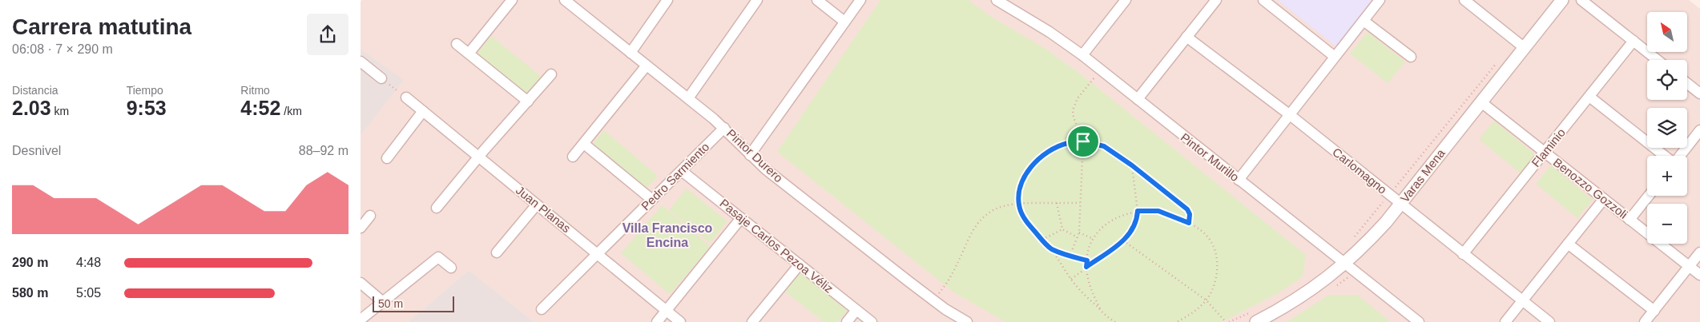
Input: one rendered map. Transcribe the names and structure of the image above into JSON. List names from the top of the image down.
{
  "streets": {
    "street": [
      "Flaminio",
      "Pintor Durero",
      "Pintor Murillo",
      "Carlomagno",
      "Varas Mena",
      "Pedro Sarmiento",
      "Benozzo Gozzoli",
      "Juan Planas",
      "Pasaje Carlos Pezoa Véliz"
    ]
  },
  "crossings": [
    ["Flaminio", "Carlomagno"],
    ["Flaminio", "Benozzo Gozzoli"],
    ["Pintor Durero", "Pedro Sarmiento"],
    ["Pintor Murillo", "Varas Mena"],
    ["Carlomagno", "Varas Mena"],
    ["Varas Mena", "Benozzo Gozzoli"],
    ["Pedro Sarmiento", "Juan Planas"],
    ["Pedro Sarmiento", "Pasaje Carlos Pezoa Véliz"]
  ],
  "districts": ["Villa Francisco Encina"],
  "scale_bar": "50 m",
  "north": "top left",
  "page": {
    "heading": ["Carrera matutina", "06:08 · 7 × 290 m"],
    "map_buttons": ["+", "−"],
    "stats": [
      ["Distancia", "2.03 km"],
      ["Tiempo", "9:53"],
      ["Ritmo", "4:52 /km"]
    ],
    "chart": ["Desnivel", "88–92 m"],
    "list": [
      {
        "name": "290 m",
        "note": "4:48"
      },
      {
        "name": "580 m",
        "note": "5:05"
      }
    ],
    "scale": "50 m"
  }
}
